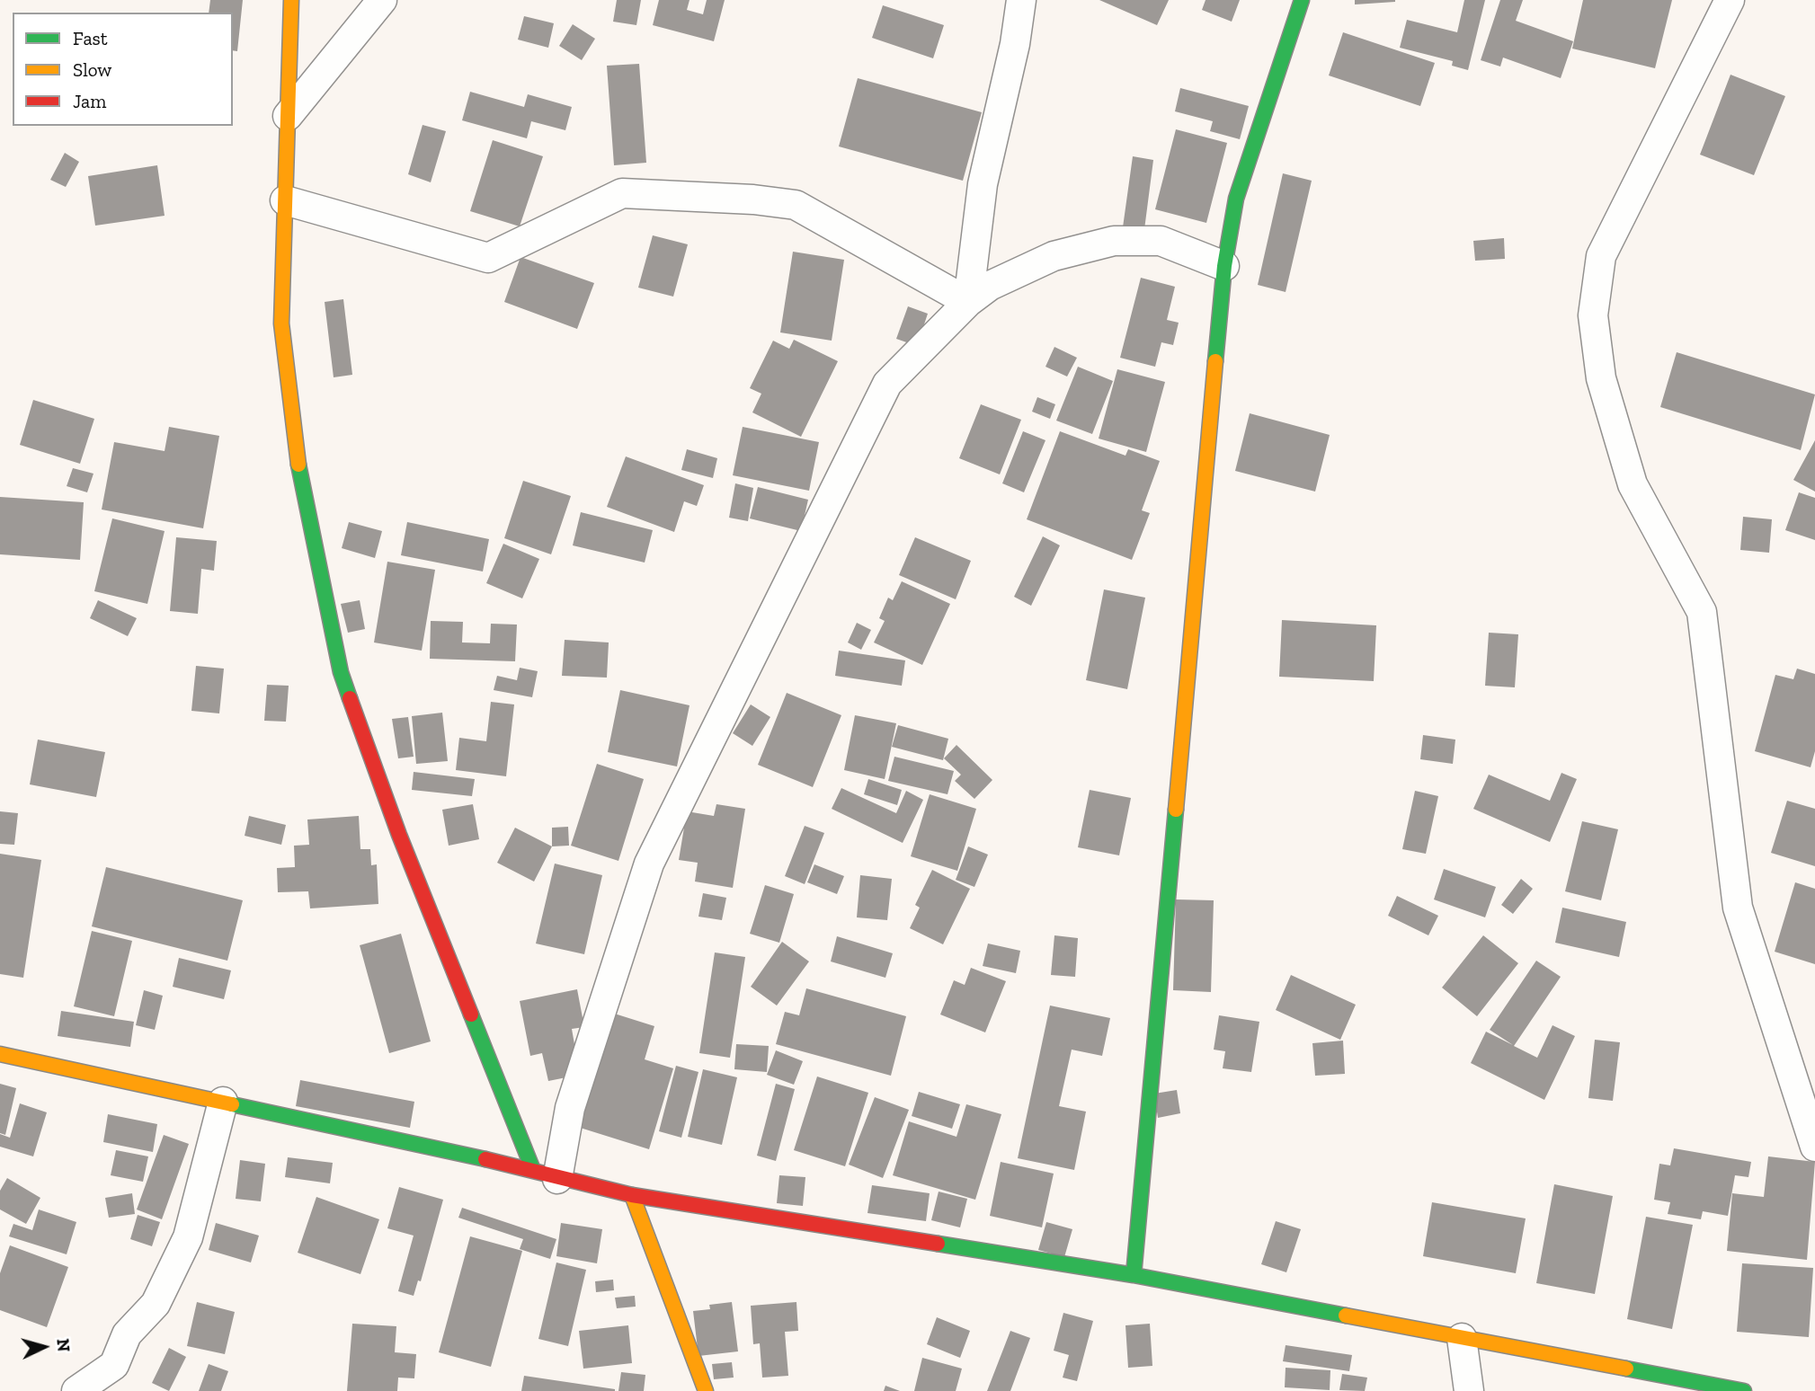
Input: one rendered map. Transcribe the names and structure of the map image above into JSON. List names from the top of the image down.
{
  "legend": ["Fast", "Slow", "Jam"],
  "north": "right"
}
